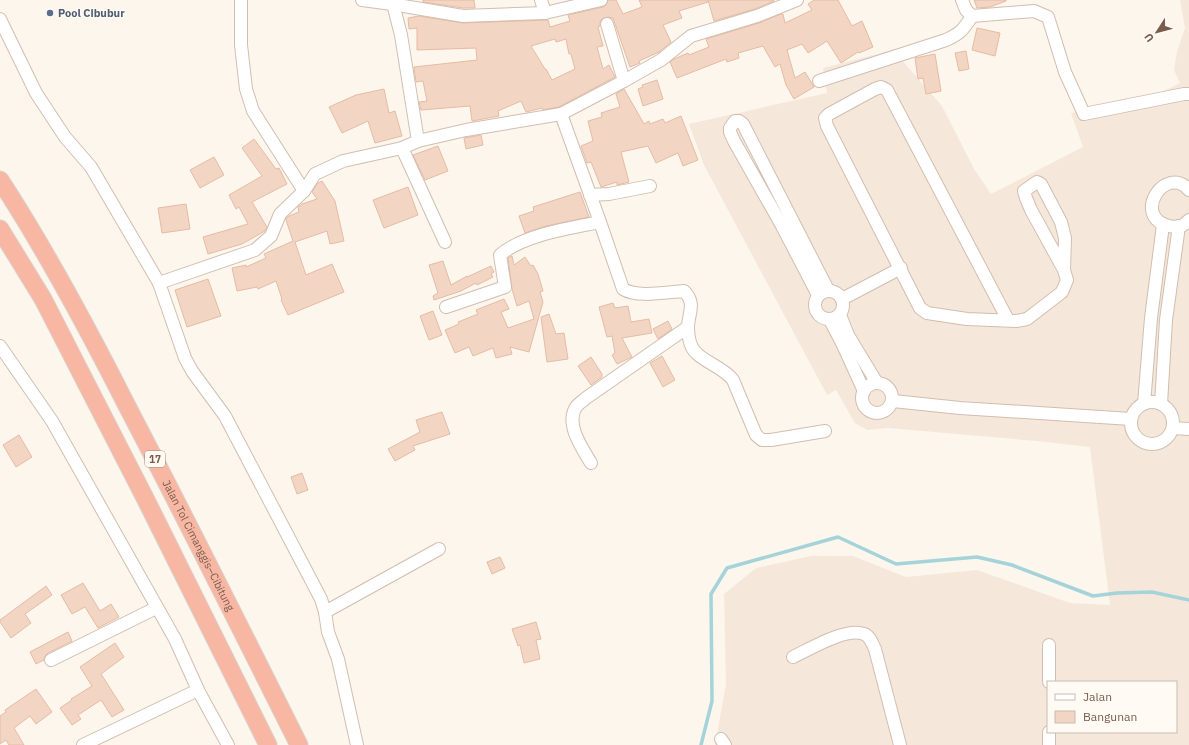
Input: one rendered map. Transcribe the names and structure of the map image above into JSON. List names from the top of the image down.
{
  "streets": {
    "highway": ["17", "Jalan Tol Cimanggis–Cibitung"]
  },
  "places": ["Pool Cibubur"],
  "legend": ["Jalan", "Bangunan"],
  "north": "bottom left"
}
